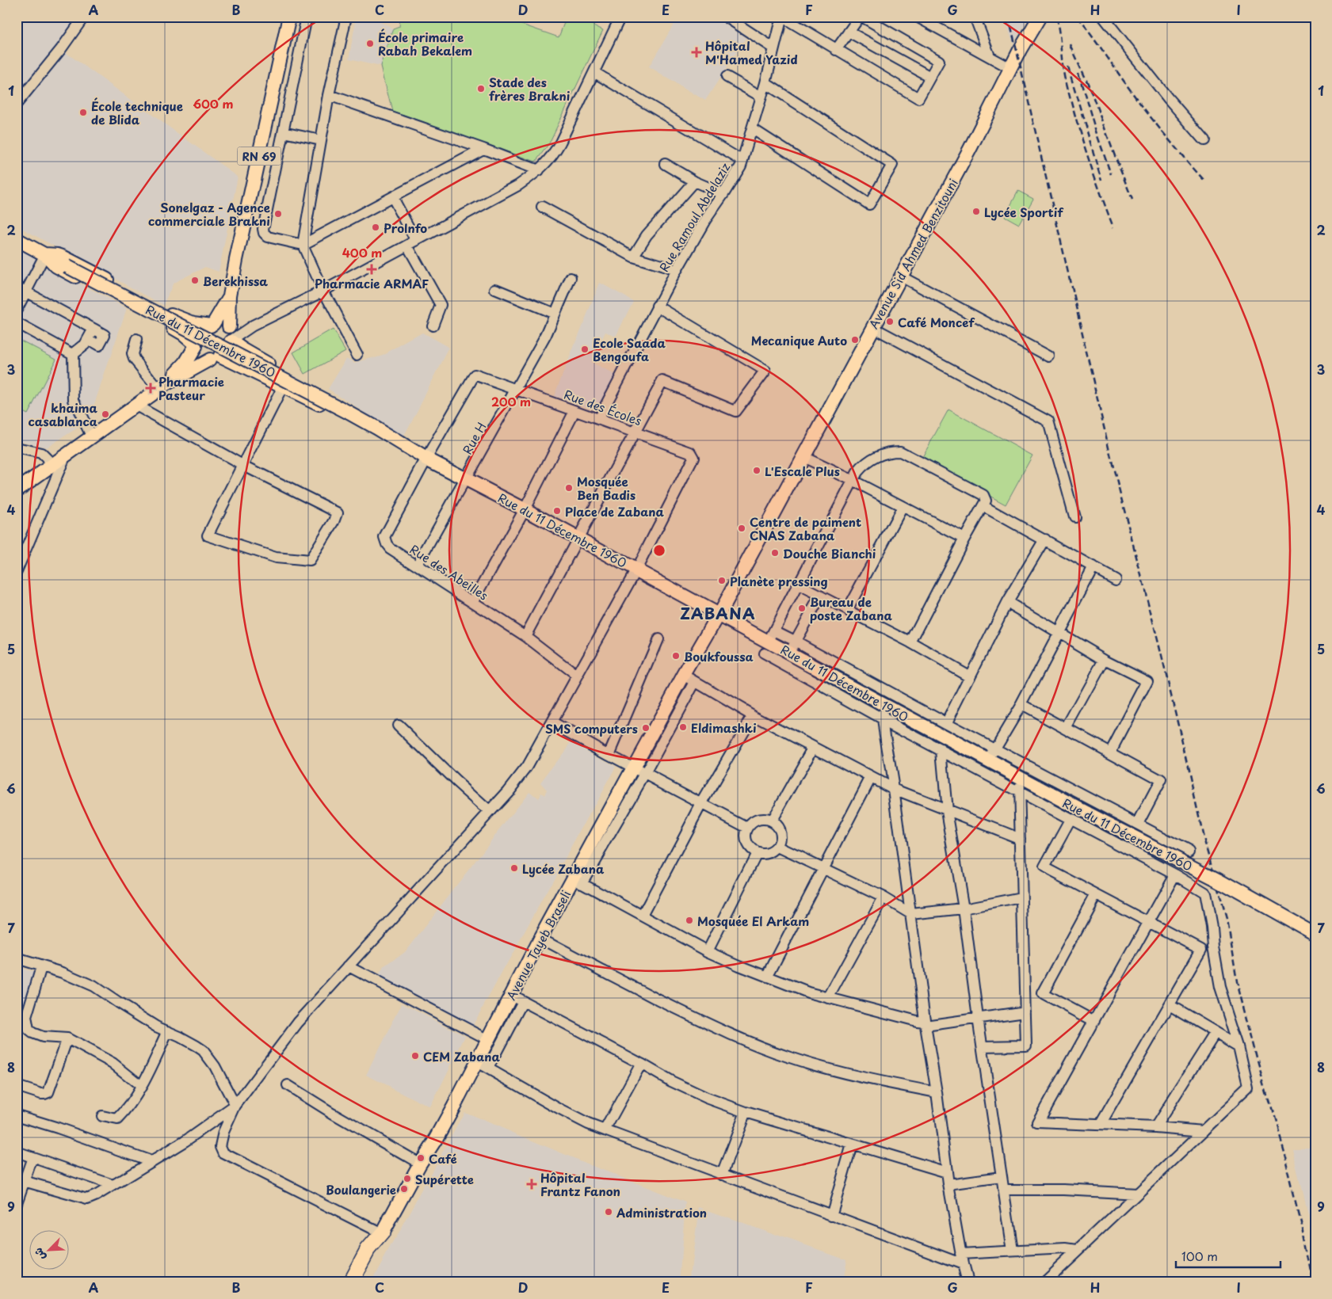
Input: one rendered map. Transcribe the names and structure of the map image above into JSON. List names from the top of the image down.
{
  "streets": {
    "main road": [
      "RN 69",
      "Avenue Sid Ahmed Benzitouni",
      "Rue du 11 Décembre 1960",
      "Avenue Tayeb Braseli"
    ],
    "street": [
      "Rue Ramoul Abdelaziz",
      "Rue des Écoles",
      "Rue H",
      "Rue des Abeilles"
    ]
  },
  "crossings": [
    ["Rue Ramoul Abdelaziz", "Rue des Écoles"],
    ["Avenue Sid Ahmed Benzitouni", "Rue du 11 Décembre 1960"],
    ["Avenue Sid Ahmed Benzitouni", "Avenue Tayeb Braseli"],
    ["Rue du 11 Décembre 1960", "Rue des Écoles"],
    ["Rue du 11 Décembre 1960", "Rue H"],
    ["Rue du 11 Décembre 1960", "Rue des Abeilles"],
    ["Rue du 11 Décembre 1960", "Avenue Tayeb Braseli"],
    ["Rue des Écoles", "Rue H"],
    ["Rue des Écoles", "Rue des Abeilles"],
    ["Rue H", "Rue des Abeilles"]
  ],
  "districts": ["ZABANA"],
  "places": {
    "other": [
      "École primaire Rabah Bekalem",
      "Stade des frères Brakni",
      "École technique de Blida",
      "Lycée Sportif",
      "Sonelgaz - Agence commerciale Brakni",
      "ProInfo",
      "Berekhissa",
      "Café Moncef",
      "Mecanique Auto",
      "Ecole Saada Bengoufa",
      "khaima casablanca",
      "L'Escale Plus",
      "Mosquée Ben Badis",
      "Place de Zabana",
      "Centre de paiment CNAS Zabana",
      "Douche Bianchi",
      "Planète pressing",
      "Bureau de poste Zabana",
      "Boukfoussa",
      "Eldimashki",
      "SMS computers",
      "Lycée Zabana",
      "Mosquée El Arkam",
      "CEM Zabana",
      "Café",
      "Supérette",
      "Boulangerie",
      "Administration"
    ],
    "health": [
      "Hôpital M'Hamed Yazid",
      "Pharmacie ARMAF",
      "Pharmacie Pasteur",
      "Hôpital Frantz Fanon"
    ]
  },
  "scale_bar": "100 m",
  "north": "bottom left",
  "grid": {
    "columns": [
      "A",
      "B",
      "C",
      "D",
      "E",
      "F",
      "G",
      "H",
      "I"
    ],
    "rows": [
      "1",
      "2",
      "3",
      "4",
      "5",
      "6",
      "7",
      "8",
      "9"
    ]
  },
  "rings": ["600 m", "400 m", "200 m"]
}
